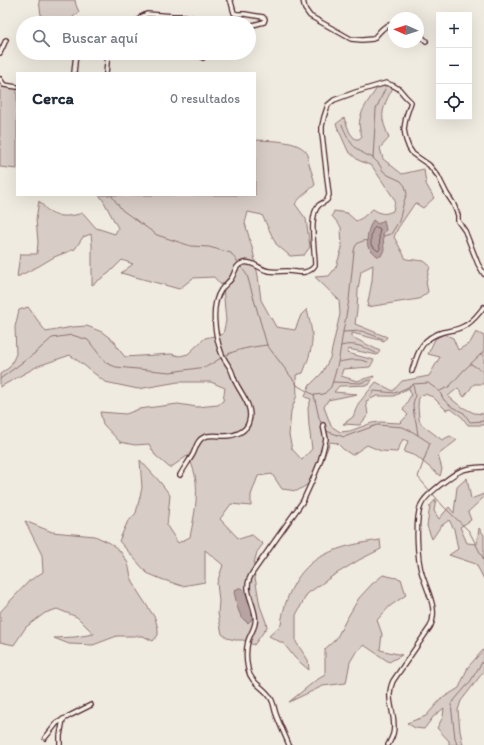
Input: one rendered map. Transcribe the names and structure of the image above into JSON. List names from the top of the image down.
{
  "north": "left",
  "page": {
    "map_buttons": ["+", "−"],
    "search": "Buscar aquí",
    "heading": ["Cerca", "0 resultados"]
  }
}
